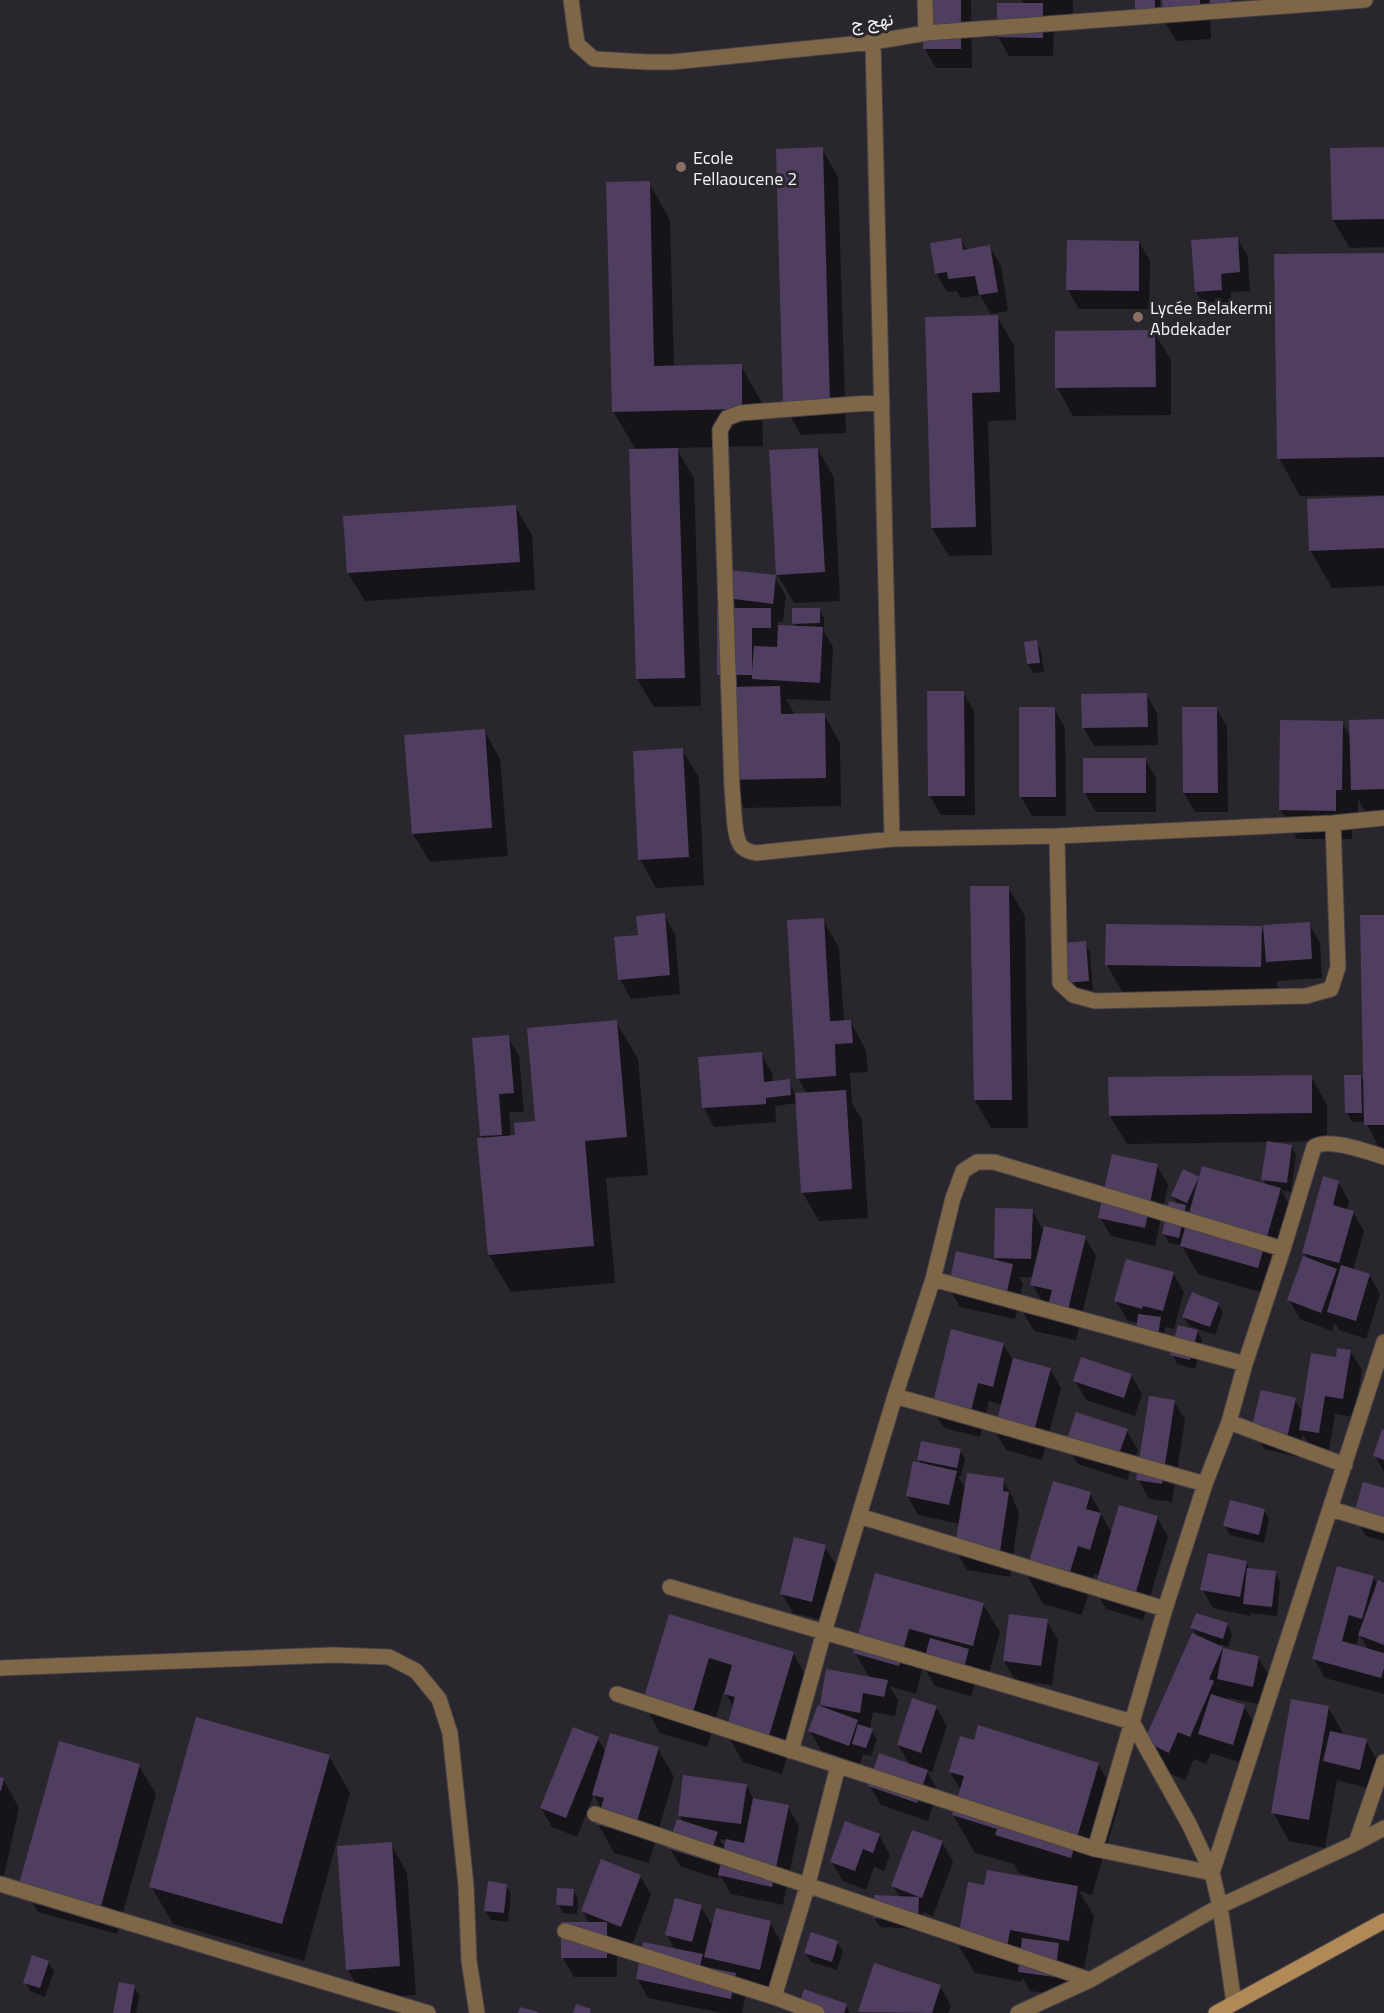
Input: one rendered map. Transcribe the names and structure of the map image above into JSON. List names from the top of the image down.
{
  "streets": {
    "street": ["نهج ج"]
  },
  "places": ["Ecole Fellaoucene 2", "Lycée Belakermi Abdekader"]
}
